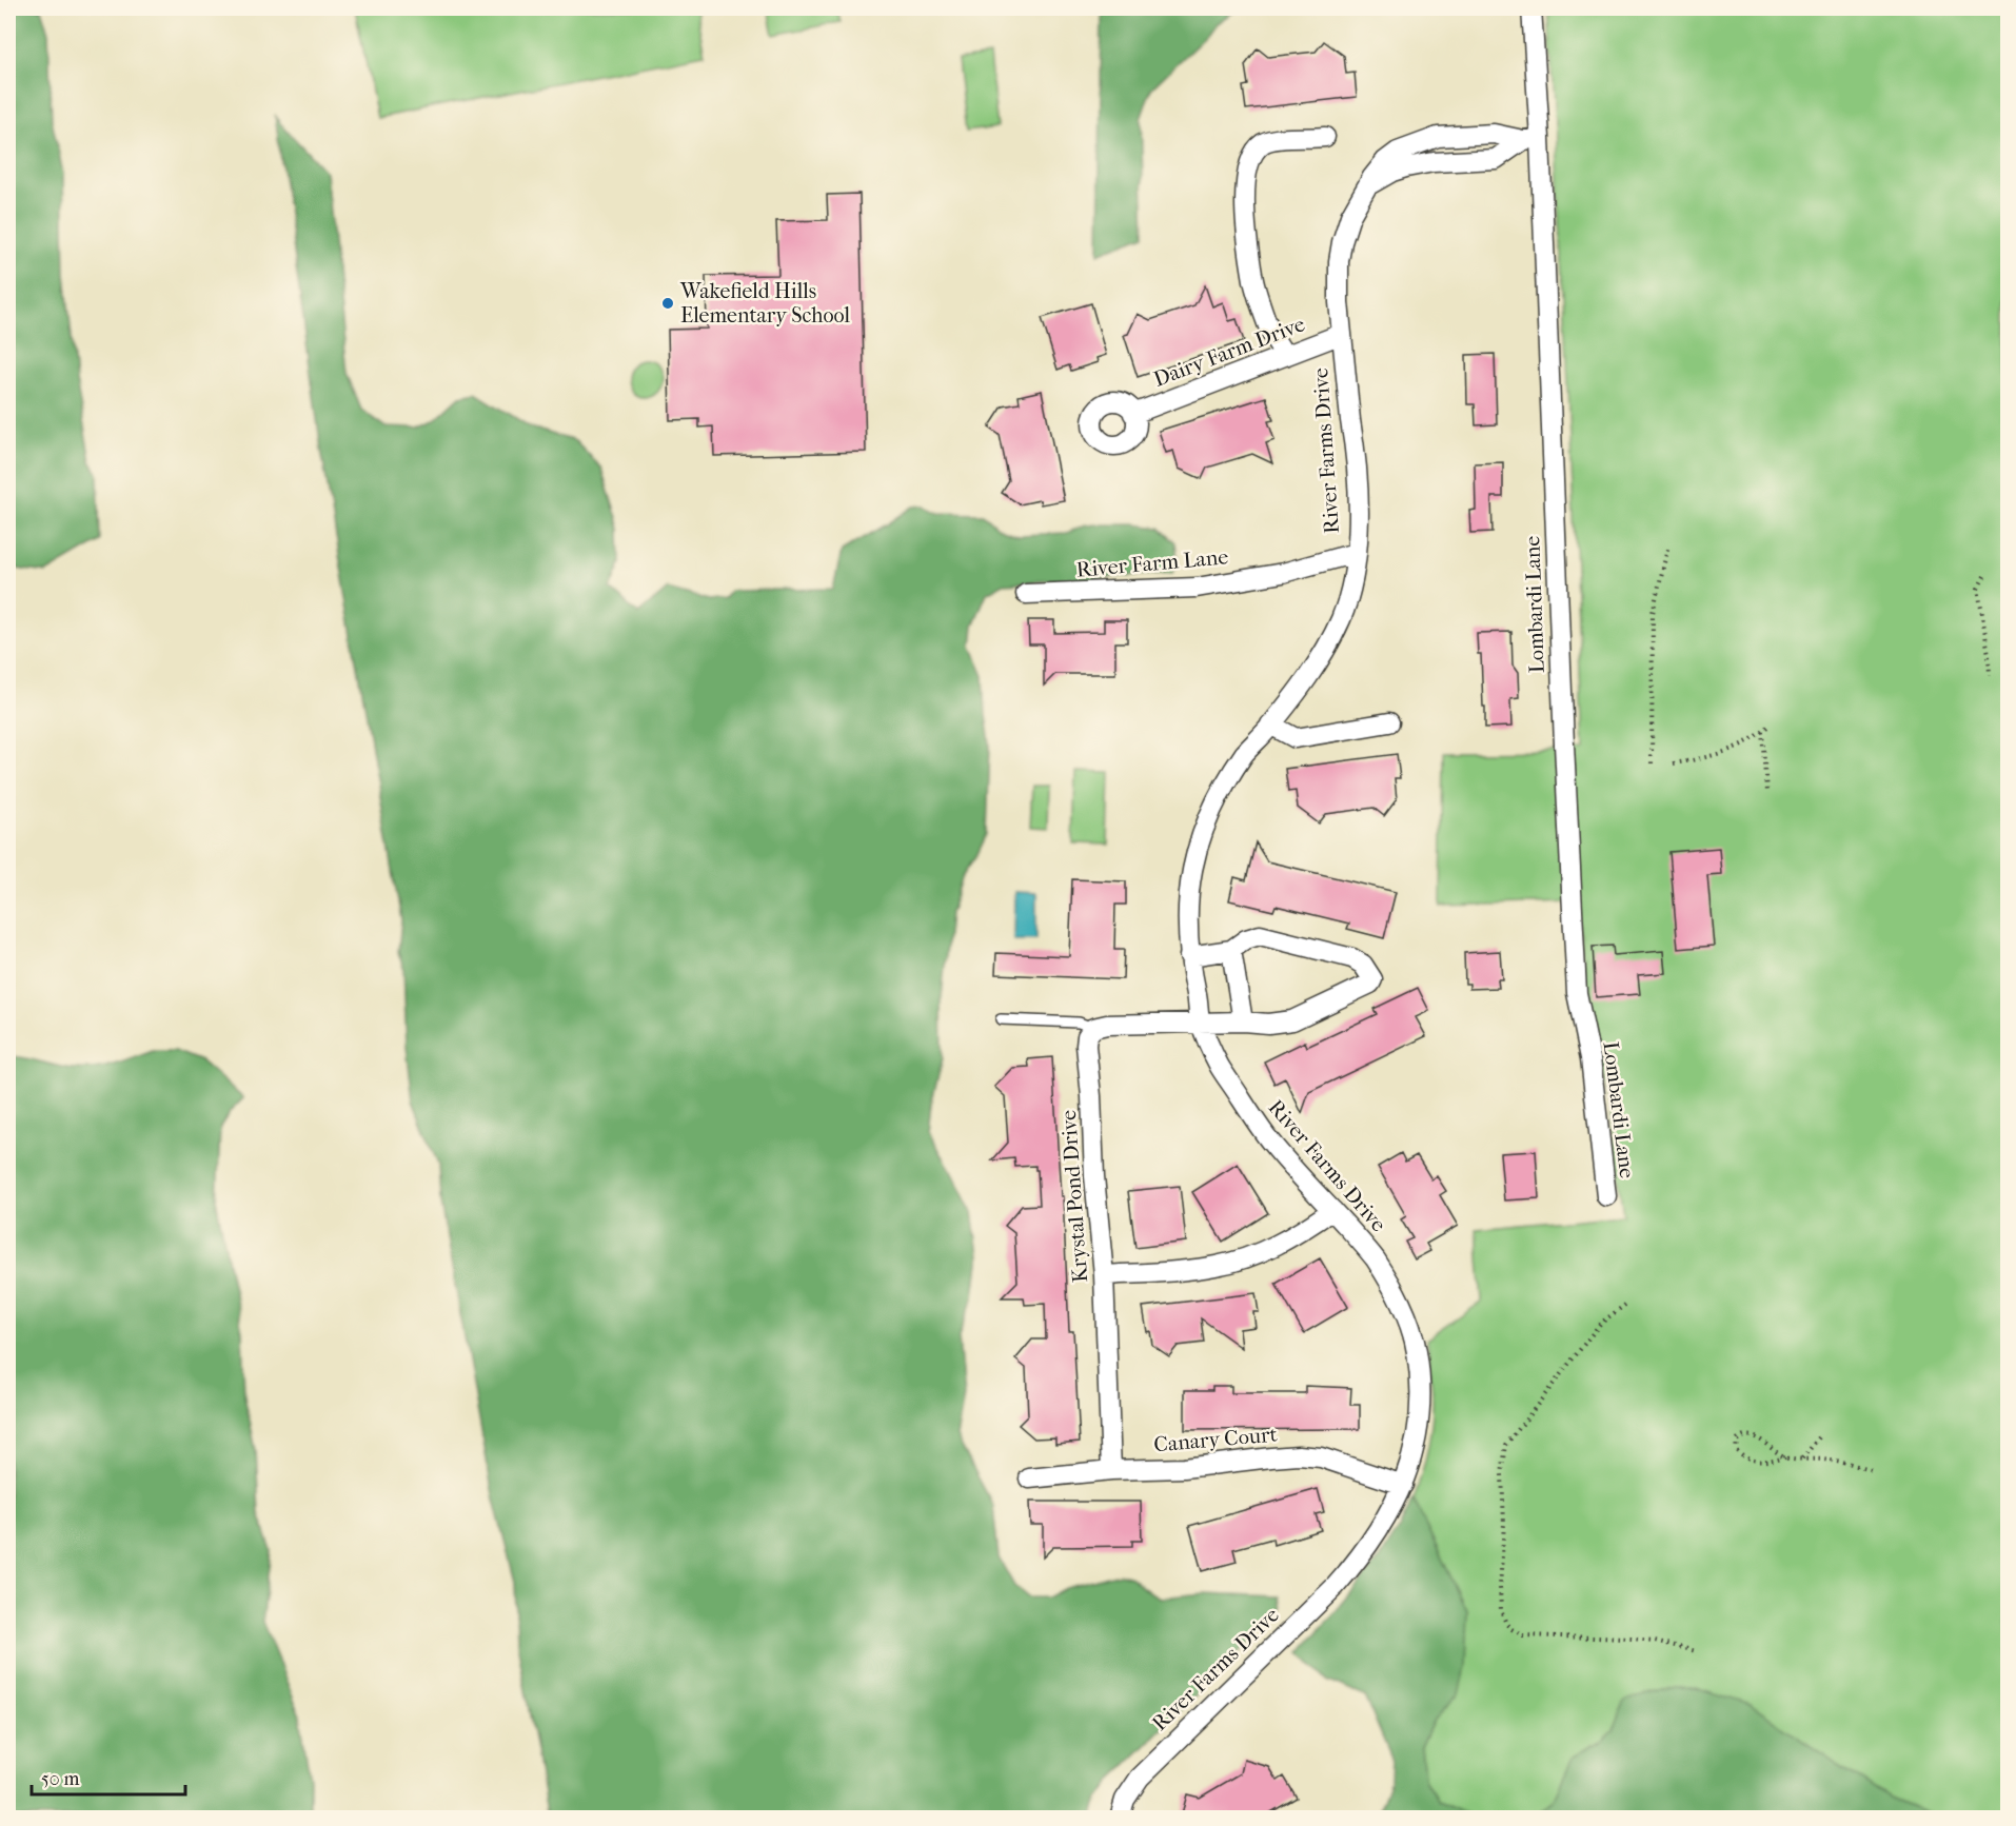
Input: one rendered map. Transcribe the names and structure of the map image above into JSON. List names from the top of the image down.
{
  "streets": {
    "street": [
      "Dairy Farm Drive",
      "River Farms Drive",
      "River Farm Lane",
      "Lombardi Lane",
      "Krystal Pond Drive",
      "Canary Court"
    ]
  },
  "crossings": [
    ["Dairy Farm Drive", "River Farms Drive"],
    ["River Farms Drive", "River Farm Lane"],
    ["River Farms Drive", "Lombardi Lane"],
    ["River Farms Drive", "Canary Court"],
    ["Krystal Pond Drive", "Canary Court"]
  ],
  "places": ["Wakefield Hills Elementary School"],
  "scale_bar": "50 m"
}
